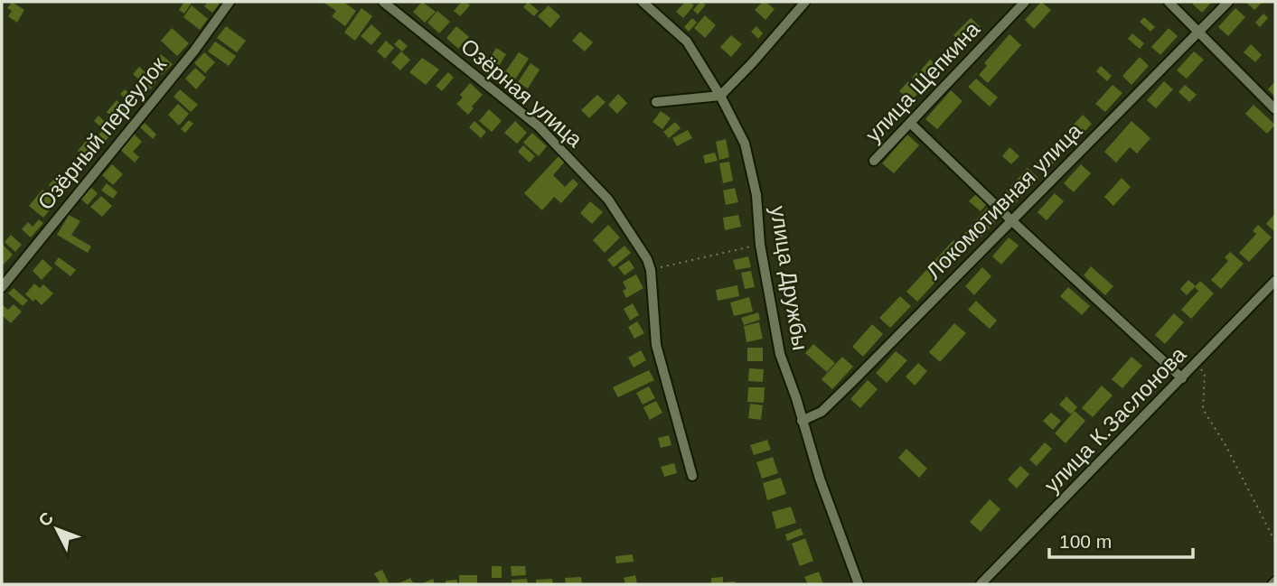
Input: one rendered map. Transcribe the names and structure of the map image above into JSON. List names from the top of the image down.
{
  "streets": {
    "street": [
      "улица Щепкина",
      "Озёрная улица",
      "Озёрный переулок",
      "Локомотивная улица",
      "улица Дружбы",
      "улица К.Заслонова"
    ]
  },
  "crossings": [
    ["Локомотивная улица", "улица Дружбы"]
  ],
  "scale_bar": "100 m",
  "north": "top left"
}
